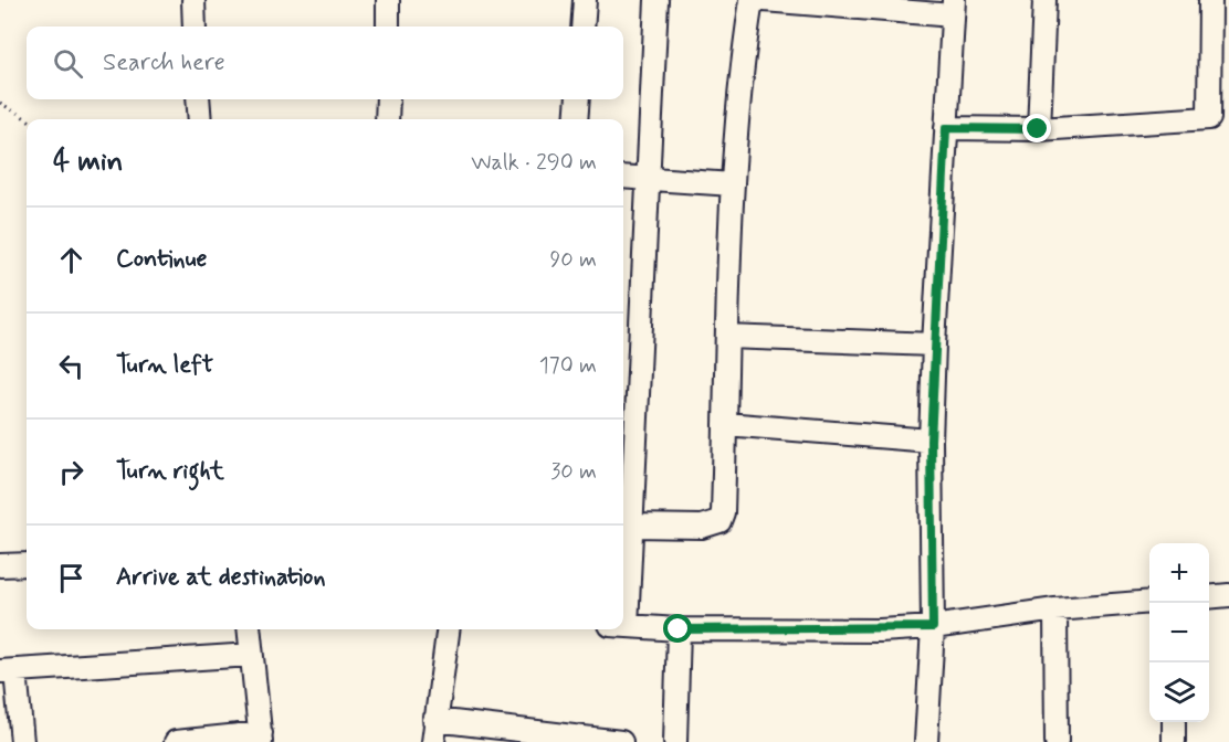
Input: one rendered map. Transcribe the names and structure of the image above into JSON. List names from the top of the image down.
{
  "page": {
    "search": "Search here",
    "heading": ["4 min", "Walk · 290 m"],
    "list": [
      ["Continue", "90 m"],
      ["Turn left", "170 m"],
      ["Turn right", "30 m"],
      "Arrive at destination"
    ],
    "map_buttons": ["+", "−"]
  }
}
